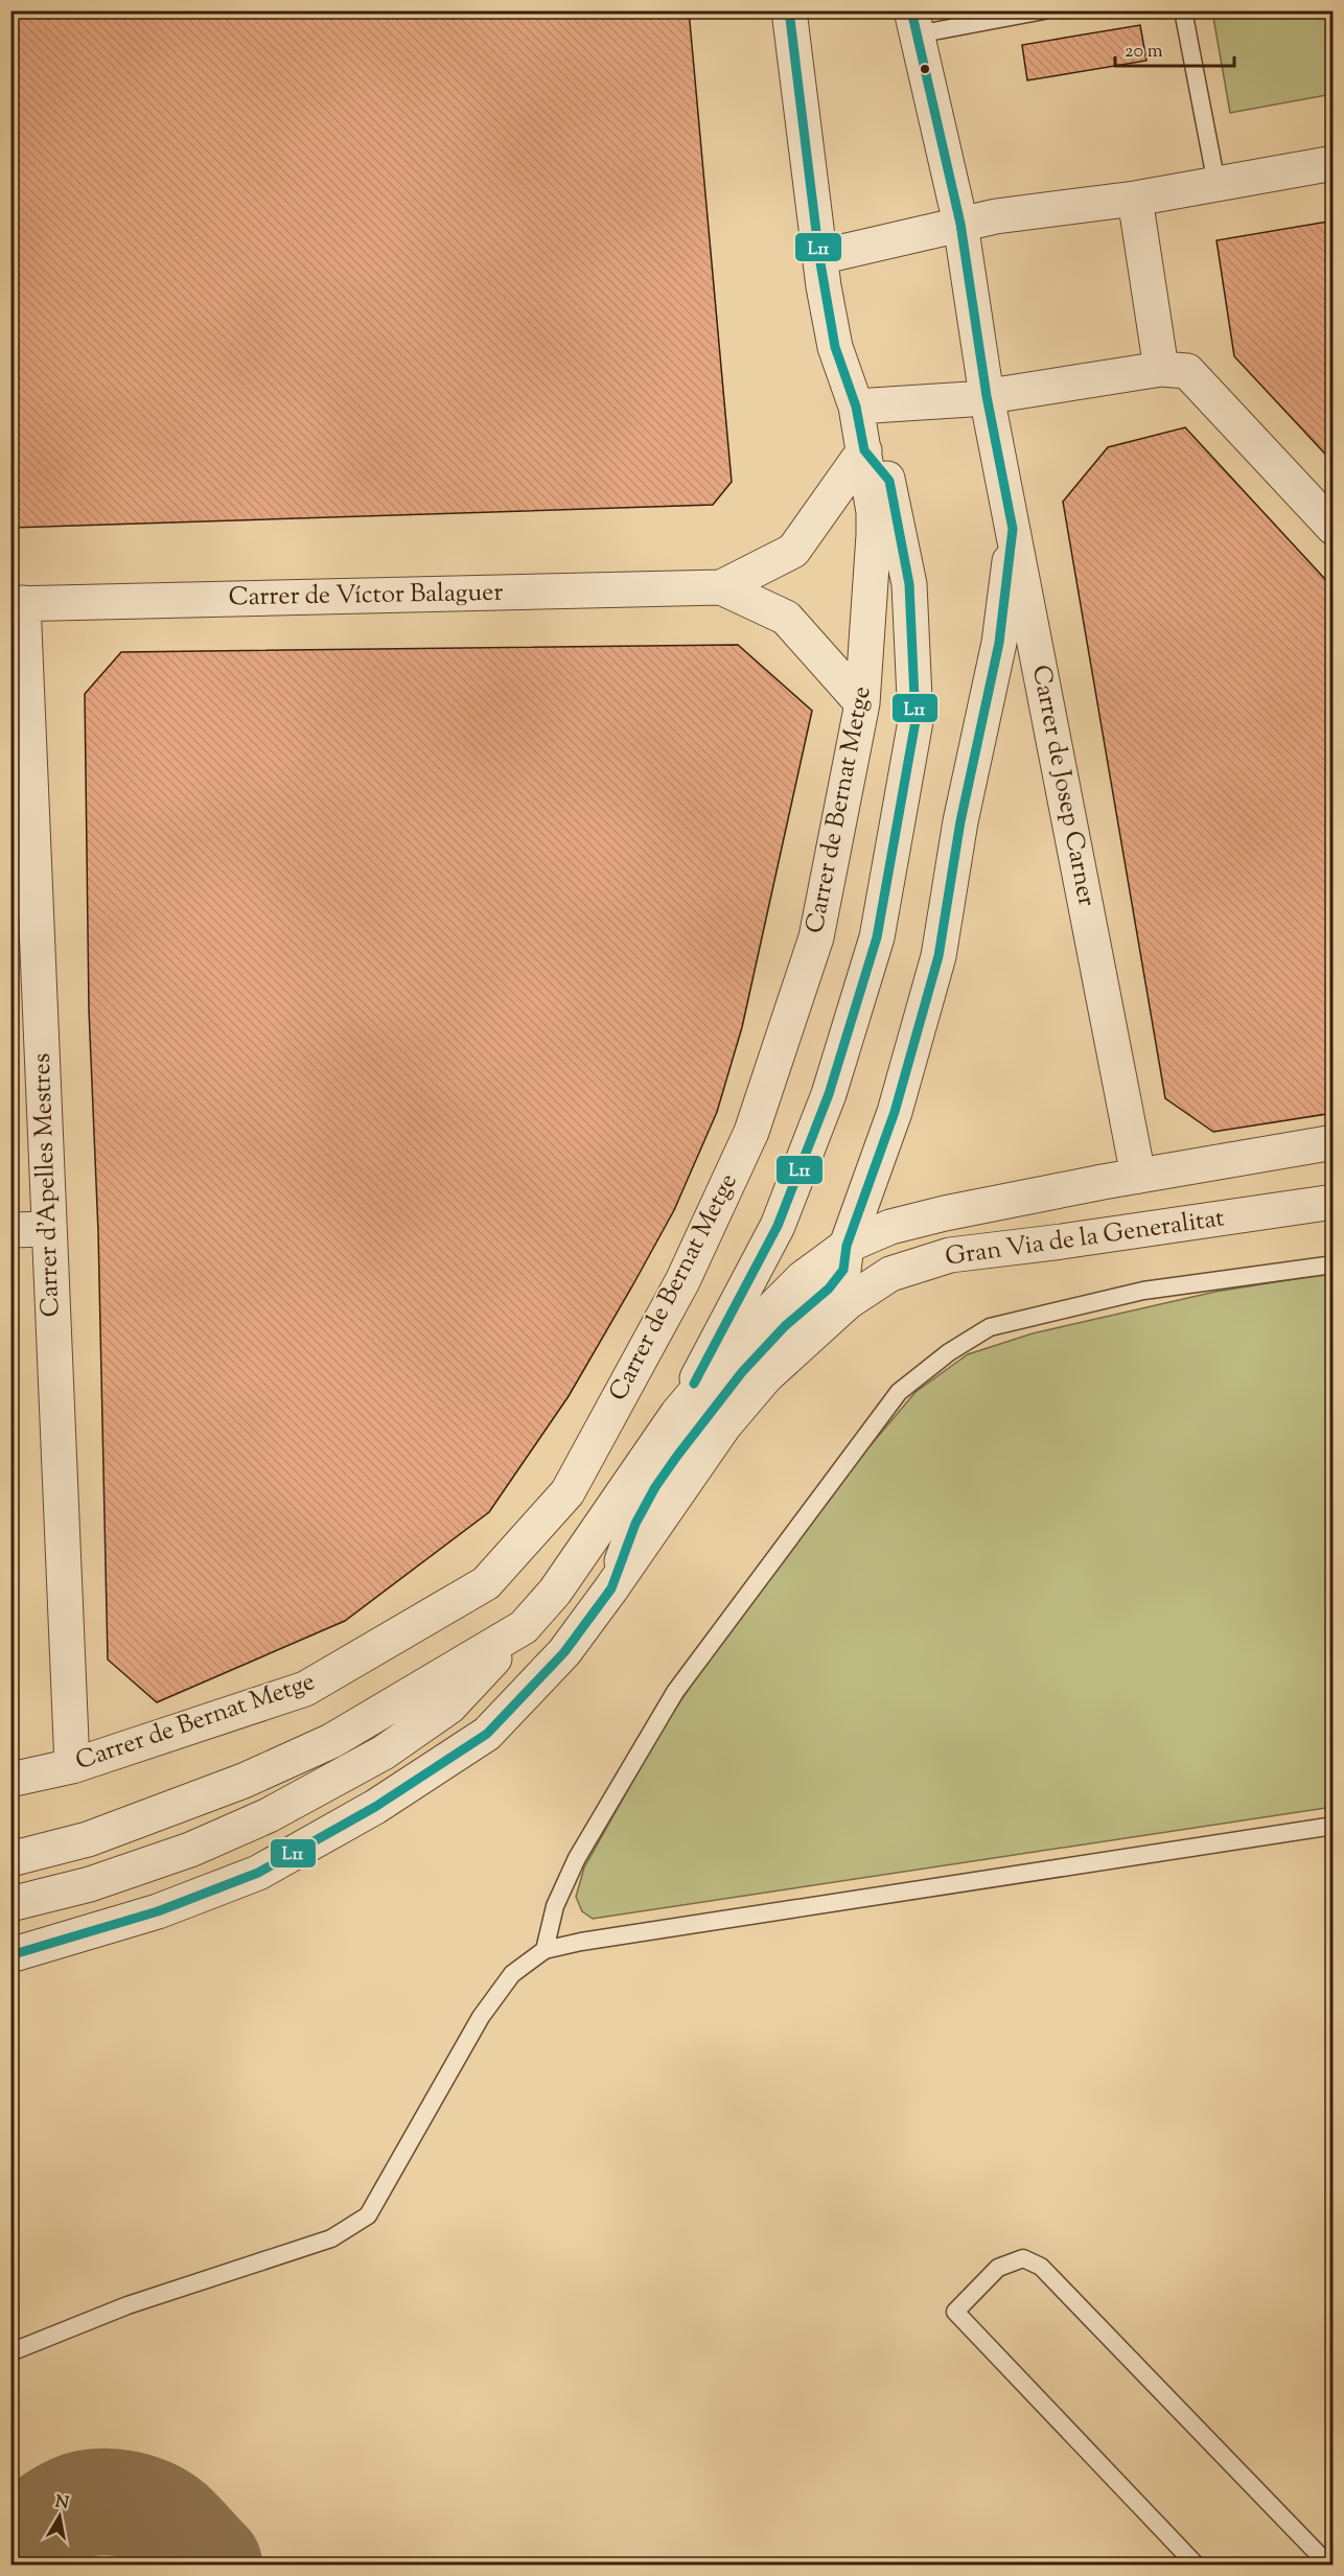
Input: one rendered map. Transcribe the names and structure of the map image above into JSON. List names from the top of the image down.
{
  "streets": {
    "street": [
      "Carrer de Víctor Balaguer",
      "Carrer de Josep Carner",
      "Carrer de Bernat Metge",
      "Carrer d'Apelles Mestres",
      "Gran Via de la Generalitat"
    ]
  },
  "crossings": [
    ["Carrer de Víctor Balaguer", "Carrer de Bernat Metge"],
    ["Carrer de Víctor Balaguer", "Carrer d'Apelles Mestres"],
    ["Carrer de Josep Carner", "Gran Via de la Generalitat"],
    ["Carrer de Bernat Metge", "Carrer d'Apelles Mestres"],
    ["Carrer de Bernat Metge", "Gran Via de la Generalitat"]
  ],
  "lines": ["transit line L11"],
  "scale_bar": "20 m",
  "north": "top"
}
